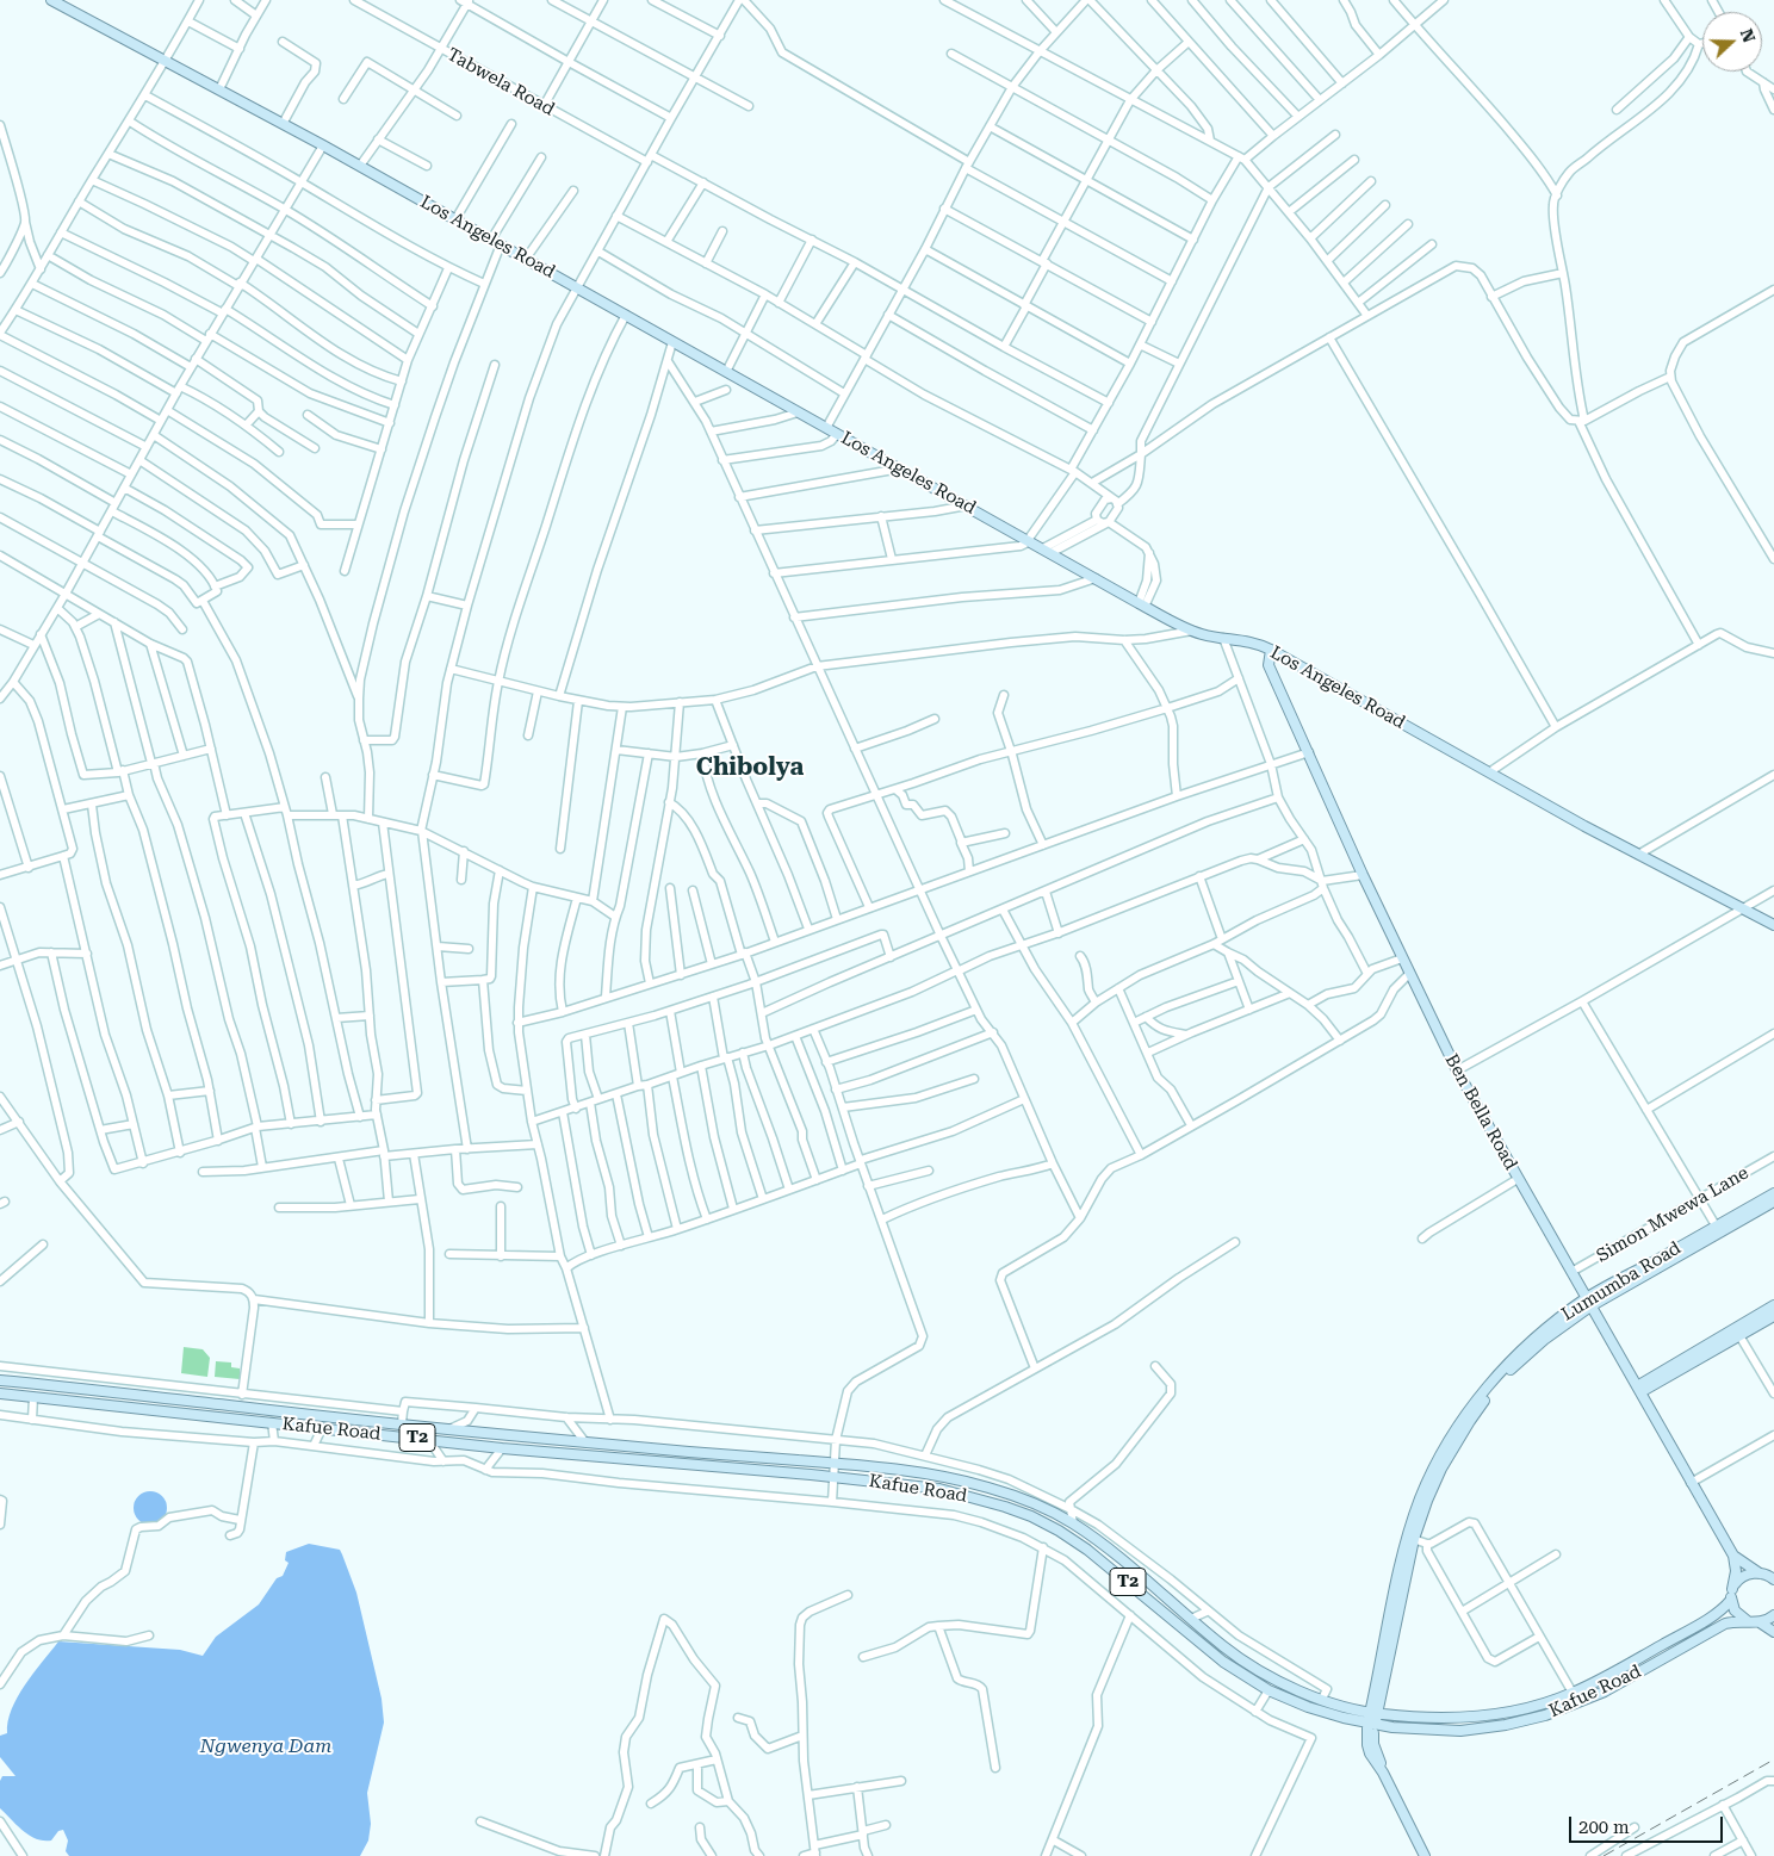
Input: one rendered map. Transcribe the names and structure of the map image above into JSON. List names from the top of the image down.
{
  "streets": {
    "main road": [
      "Los Angeles Road",
      "Ben Bella Road",
      "Lumumba Road",
      "Kafue Road",
      "T2"
    ],
    "street": ["Tabwela Road", "Simon Mwewa Lane"]
  },
  "crossings": [
    ["Los Angeles Road", "Ben Bella Road"],
    ["Ben Bella Road", "Simon Mwewa Lane"],
    ["Ben Bella Road", "Lumumba Road"],
    ["Lumumba Road", "Kafue Road"]
  ],
  "districts": ["Chibolya"],
  "water": ["Ngwenya Dam"],
  "scale_bar": "200 m",
  "north": "right"
}
